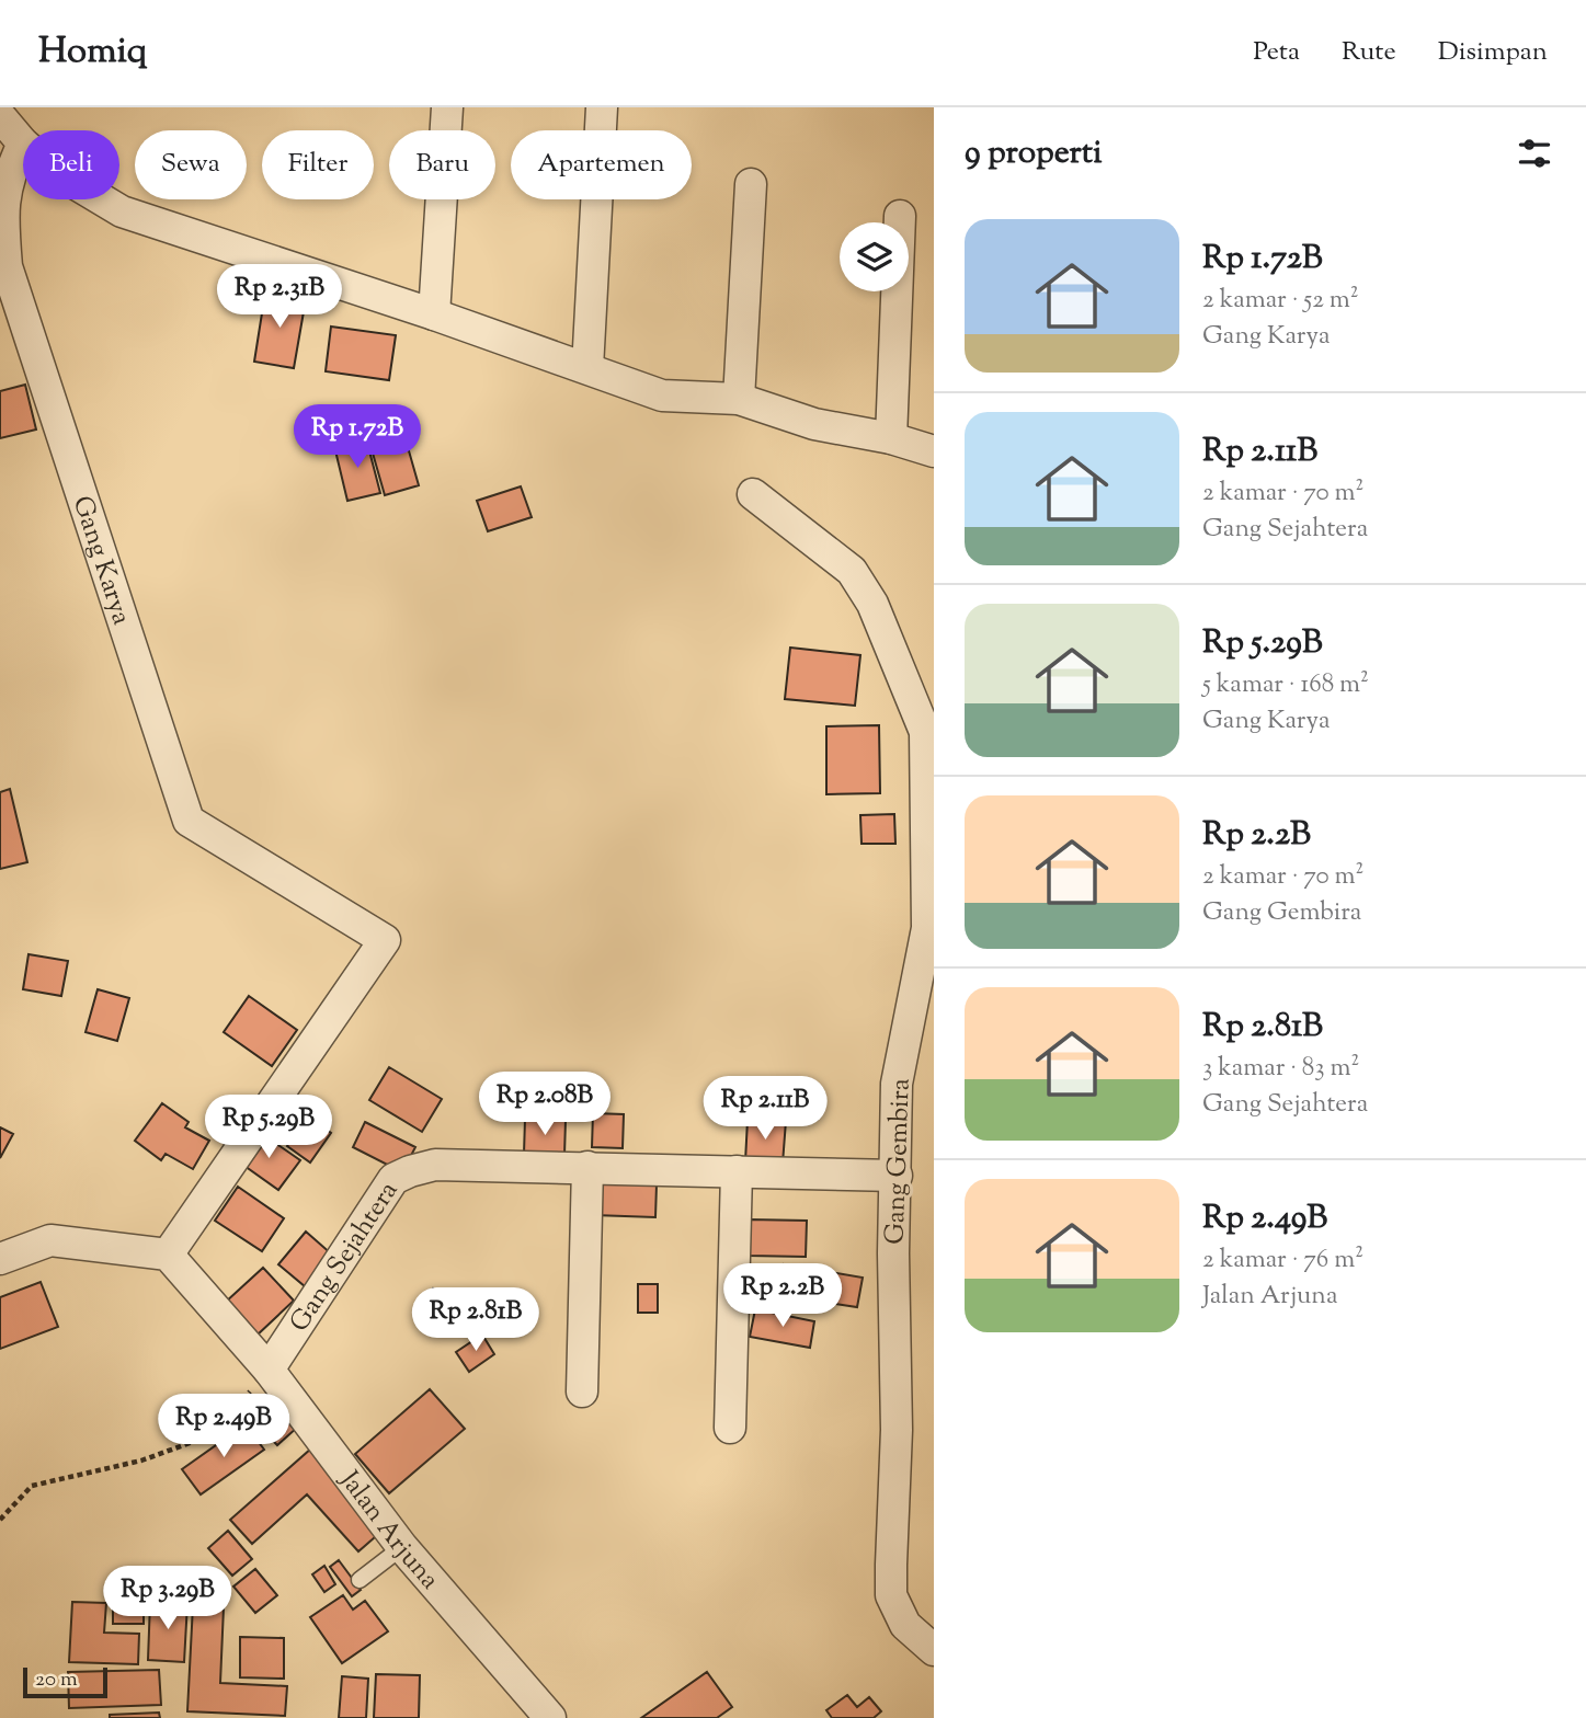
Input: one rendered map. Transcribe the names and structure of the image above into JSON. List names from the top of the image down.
{
  "streets": {
    "street": [
      "Gang Karya",
      "Gang Gembira",
      "Gang Sejahtera",
      "Jalan Arjuna"
    ]
  },
  "crossings": [
    ["Gang Karya", "Jalan Arjuna"],
    ["Gang Gembira", "Gang Sejahtera"],
    ["Gang Sejahtera", "Jalan Arjuna"]
  ],
  "scale_bar": "20 m",
  "page": {
    "header": "Homiq",
    "nav": ["Peta", "Rute", "Disimpan"],
    "heading": "9 properti",
    "chip": [
      "Beli",
      "Sewa",
      "Filter",
      "Baru",
      "Apartemen"
    ],
    "list": [
      {
        "name": "Rp 1.72B",
        "note": "2 kamar · 52 m² · Gang Karya"
      },
      {
        "name": "Rp 2.11B",
        "note": "2 kamar · 70 m² · Gang Sejahtera"
      },
      {
        "name": "Rp 5.29B",
        "note": "5 kamar · 168 m² · Gang Karya"
      },
      {
        "name": "Rp 2.2B",
        "note": "2 kamar · 70 m² · Gang Gembira"
      },
      {
        "name": "Rp 2.81B",
        "note": "3 kamar · 83 m² · Gang Sejahtera"
      },
      {
        "name": "Rp 2.49B",
        "note": "2 kamar · 76 m² · Jalan Arjuna"
      }
    ],
    "price": [
      "Rp 2.31B",
      "Rp 1.72B",
      "Rp 2.08B",
      "Rp 2.11B",
      "Rp 5.29B",
      "Rp 2.2B",
      "Rp 2.81B",
      "Rp 2.49B",
      "Rp 3.29B"
    ],
    "scale": "20 m"
  }
}
